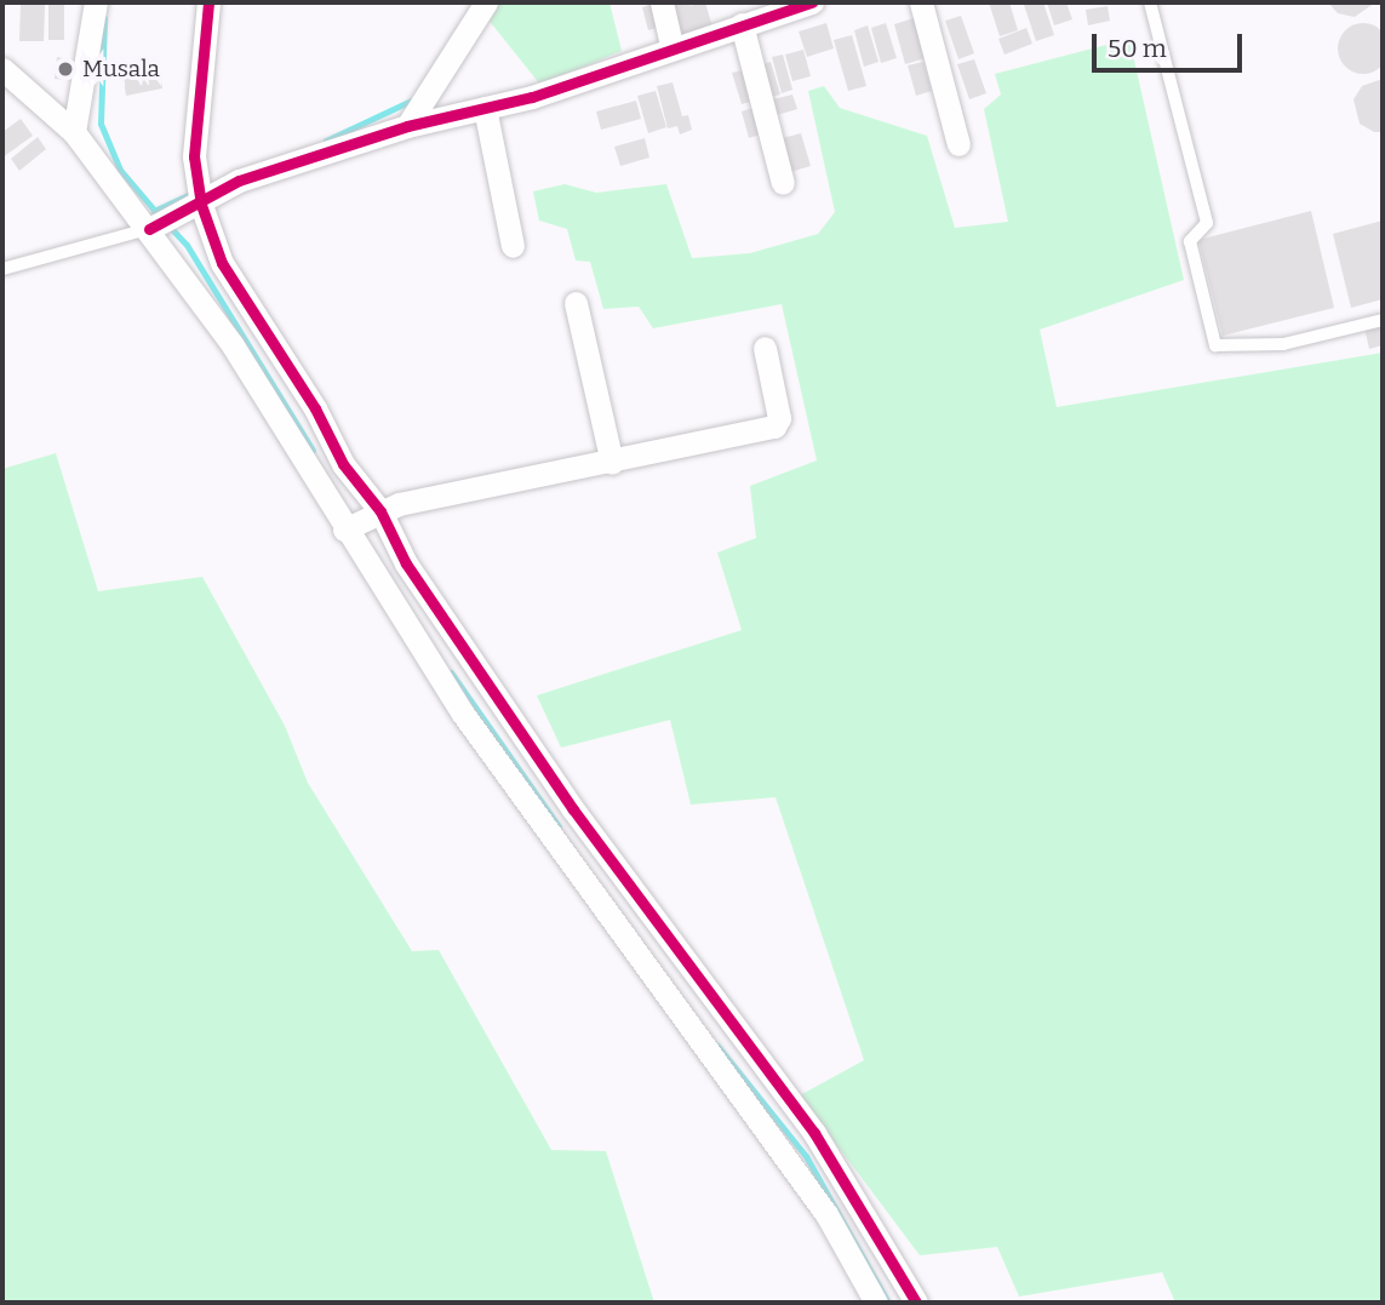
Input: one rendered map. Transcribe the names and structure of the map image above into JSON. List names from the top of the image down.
{
  "places": ["Musala"],
  "scale_bar": "50 m"
}
